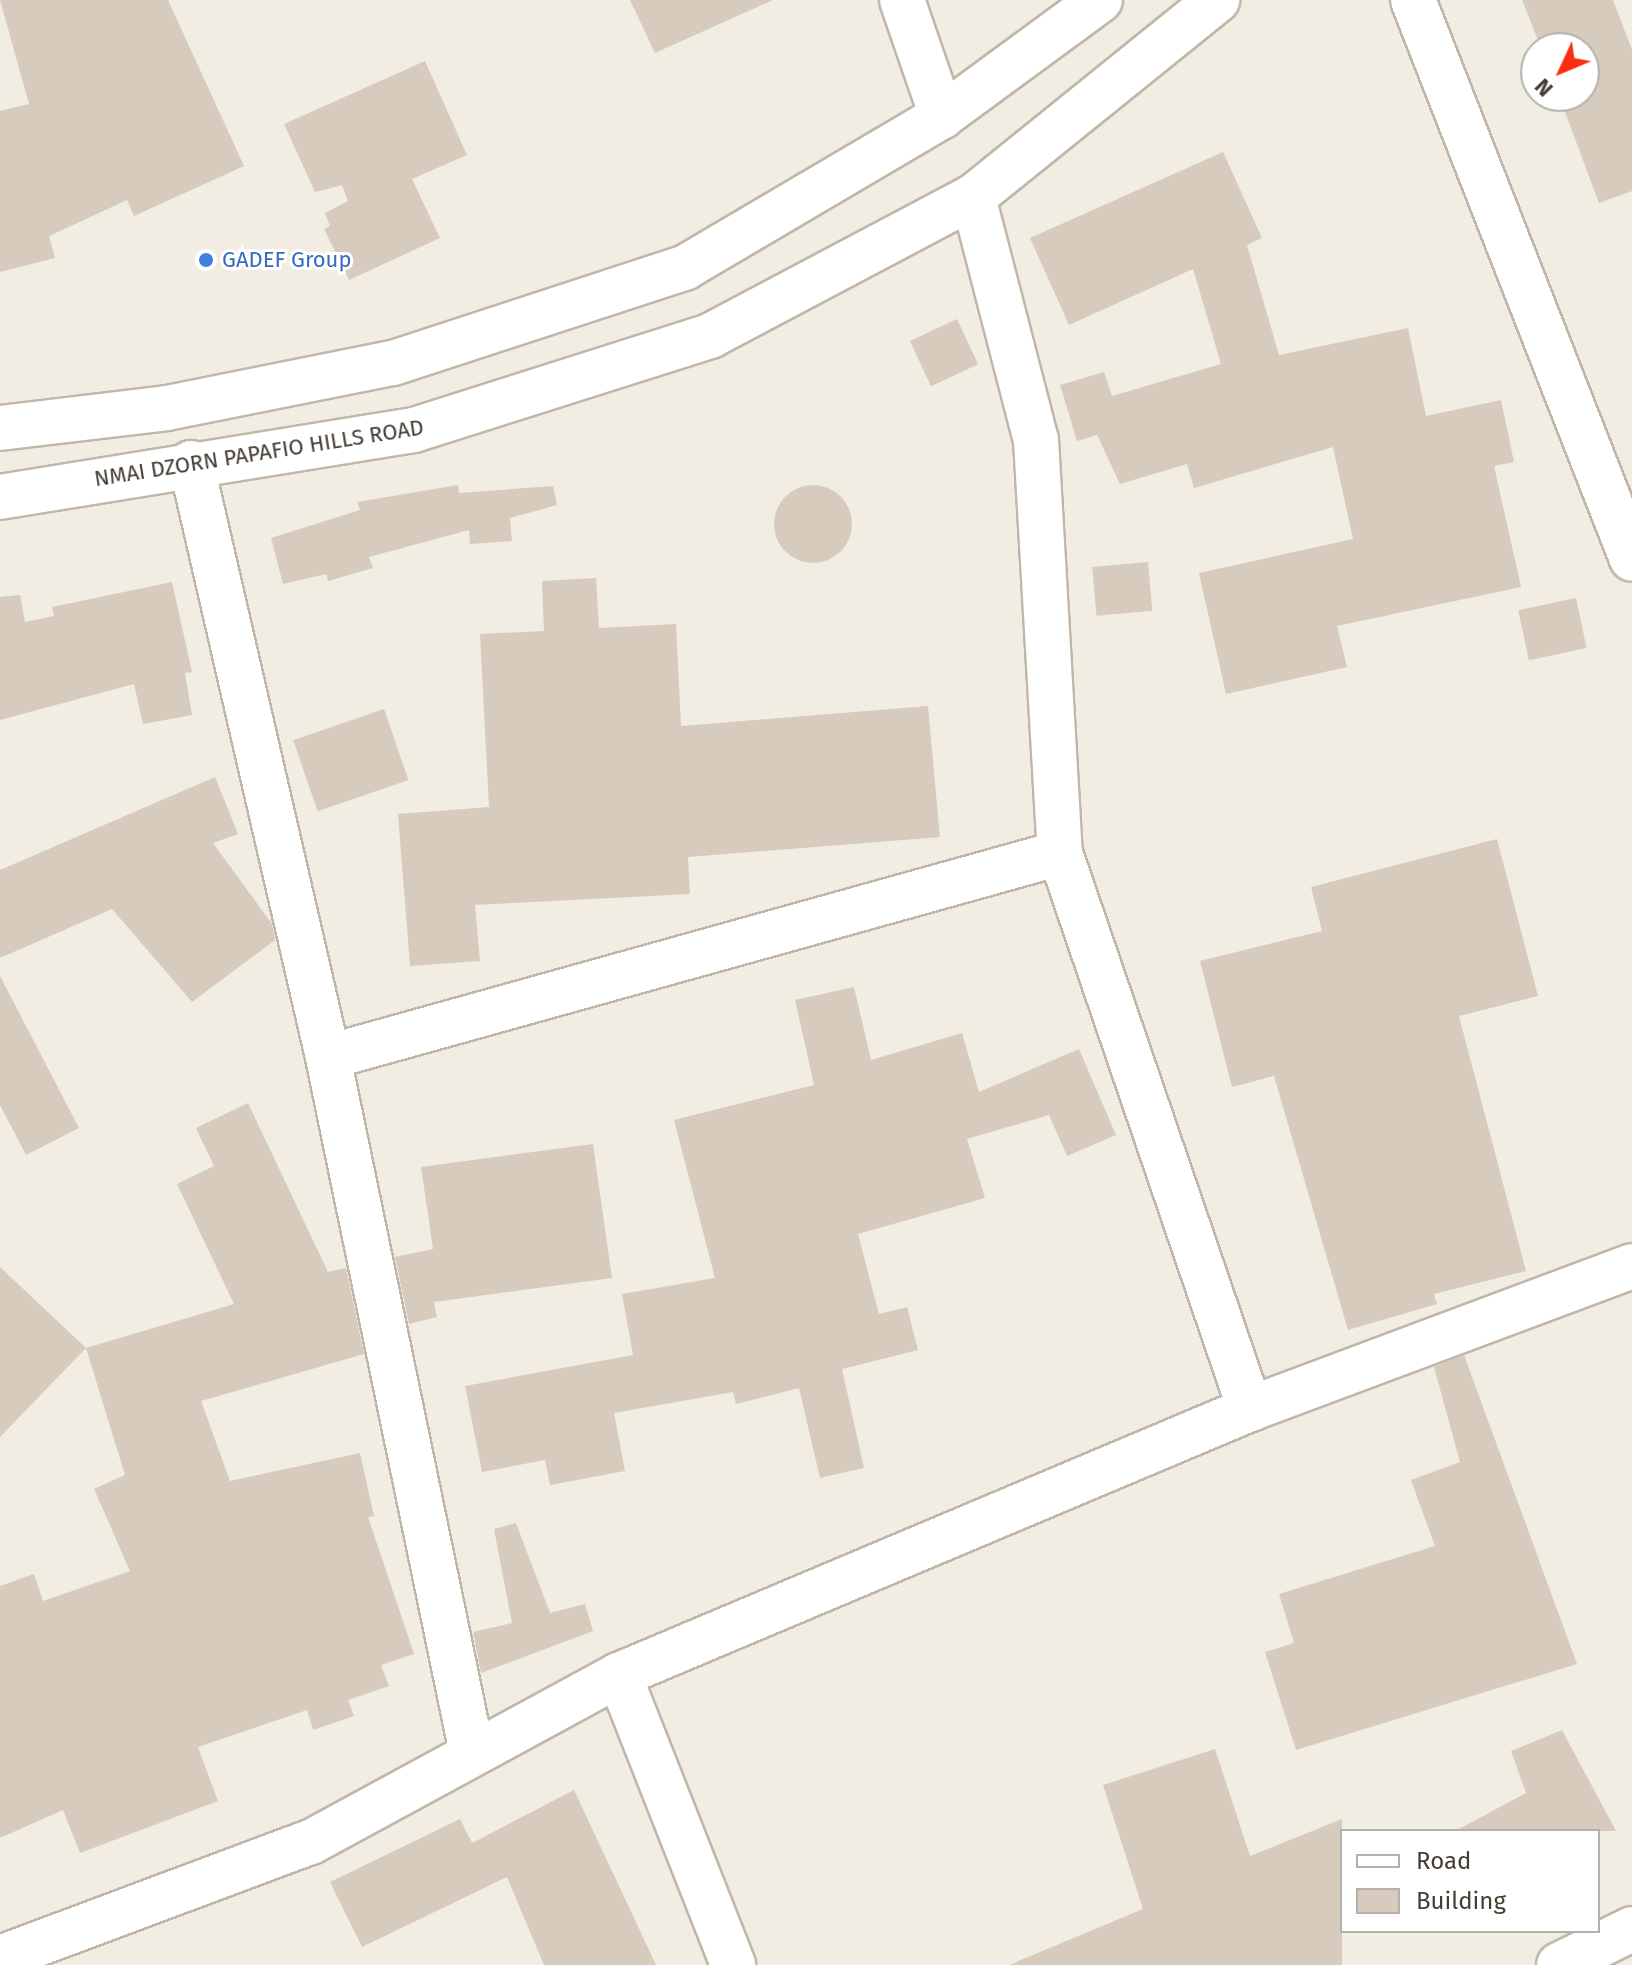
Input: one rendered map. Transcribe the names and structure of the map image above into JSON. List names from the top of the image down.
{
  "streets": {
    "street": ["NMAI DZORN PAPAFIO HILLS ROAD"]
  },
  "places": ["GADEF Group"],
  "legend": ["Road", "Building"],
  "north": "bottom left"
}
